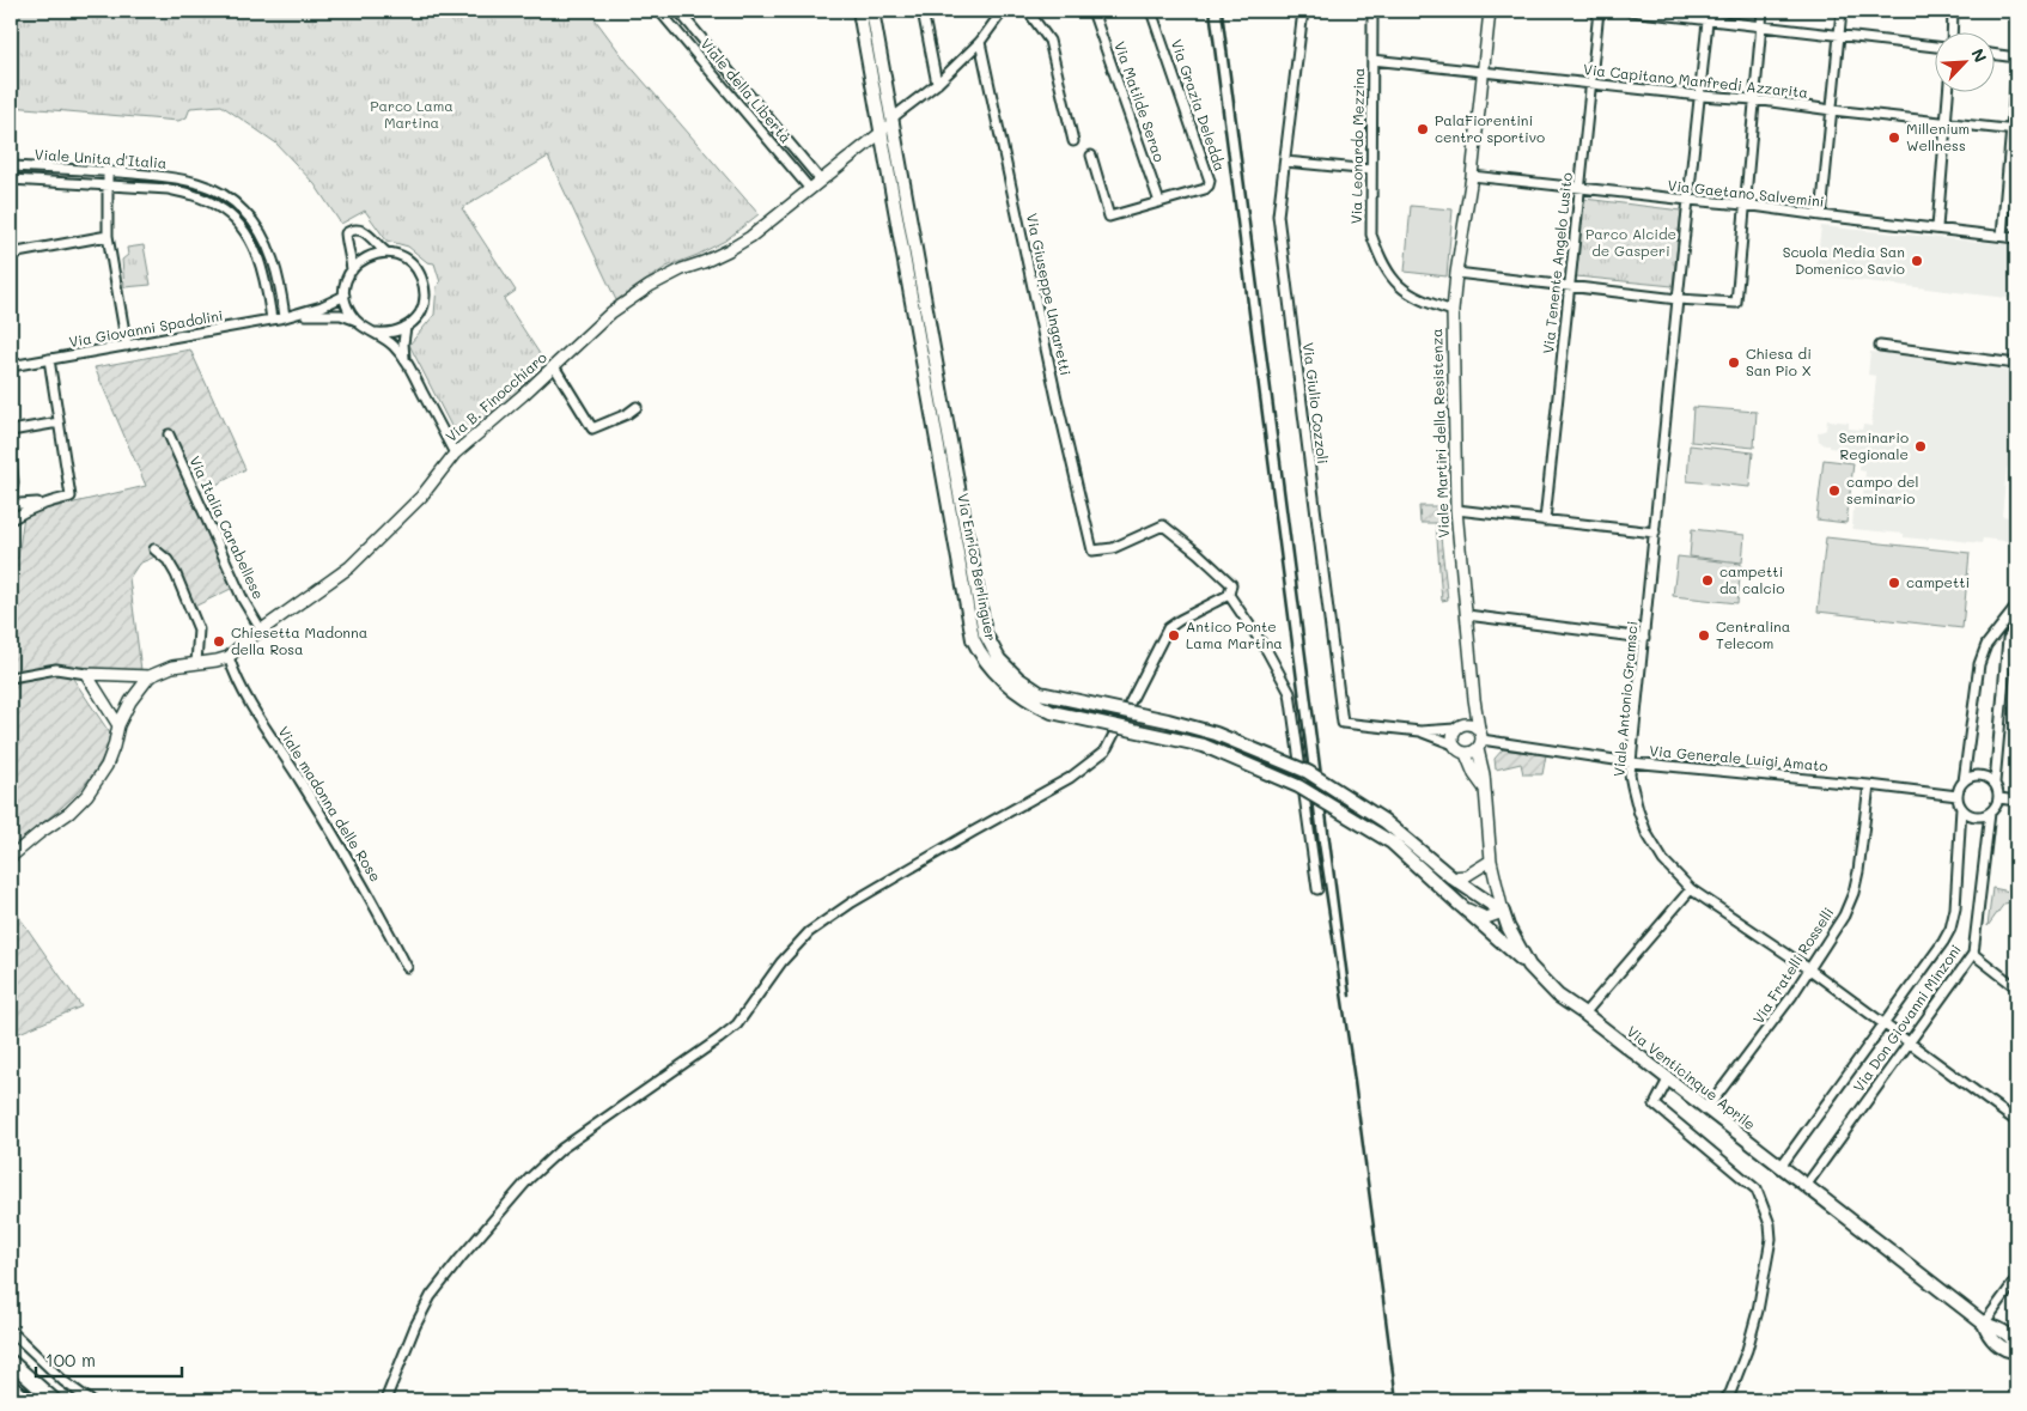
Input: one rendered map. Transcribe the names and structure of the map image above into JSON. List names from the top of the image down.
{
  "streets": {
    "main road": ["Via Enrico Berlinguer", "Via Venticinque Aprile"],
    "street": [
      "Via Capitano Manfredi Azzarita",
      "Viale della Libertà",
      "Via Matilde Serao",
      "Via Grazia Deledda",
      "Via Leonardo Mezzina",
      "Viale Unita d'Italia",
      "Via Gaetano Salvemini",
      "Via Tenente Angelo Lusito",
      "Via Giuseppe Ungaretti",
      "Via Giovanni Spadolini",
      "Via B. Finocchiaro",
      "Via Giulio Cozzoli",
      "Viale Martiri della Resistenza",
      "Via Italia Carabellese",
      "Viale Antonio Gramsci",
      "Via Generale Luigi Amato",
      "Viale madonna delle Rose",
      "Via Fratelli Rosselli",
      "Via Don Giovanni Minzoni"
    ]
  },
  "crossings": [
    ["Via Capitano Manfredi Azzarita", "Via Leonardo Mezzina"],
    ["Via Capitano Manfredi Azzarita", "Via Tenente Angelo Lusito"],
    ["Via Capitano Manfredi Azzarita", "Viale Martiri della Resistenza"],
    ["Via Capitano Manfredi Azzarita", "Viale Antonio Gramsci"],
    ["Viale della Libertà", "Via B. Finocchiaro"],
    ["Via Matilde Serao", "Via Grazia Deledda"],
    ["Via Leonardo Mezzina", "Viale Martiri della Resistenza"],
    ["Viale Unita d'Italia", "Via Giovanni Spadolini"],
    ["Via Gaetano Salvemini", "Via Tenente Angelo Lusito"],
    ["Via Gaetano Salvemini", "Viale Martiri della Resistenza"],
    ["Via Gaetano Salvemini", "Viale Antonio Gramsci"],
    ["Via B. Finocchiaro", "Via Italia Carabellese"],
    ["Via B. Finocchiaro", "Via Enrico Berlinguer"],
    ["Via B. Finocchiaro", "Viale madonna delle Rose"],
    ["Via Giulio Cozzoli", "Viale Martiri della Resistenza"],
    ["Via Giulio Cozzoli", "Via Generale Luigi Amato"],
    ["Via Giulio Cozzoli", "Via Venticinque Aprile"],
    ["Viale Martiri della Resistenza", "Via Generale Luigi Amato"],
    ["Viale Martiri della Resistenza", "Via Venticinque Aprile"],
    ["Via Enrico Berlinguer", "Via Venticinque Aprile"],
    ["Viale Antonio Gramsci", "Via Generale Luigi Amato"],
    ["Viale Antonio Gramsci", "Via Fratelli Rosselli"],
    ["Viale Antonio Gramsci", "Via Don Giovanni Minzoni"],
    ["Via Generale Luigi Amato", "Via Fratelli Rosselli"],
    ["Via Generale Luigi Amato", "Via Don Giovanni Minzoni"],
    ["Via Generale Luigi Amato", "Via Venticinque Aprile"],
    ["Via Fratelli Rosselli", "Via Venticinque Aprile"],
    ["Via Don Giovanni Minzoni", "Via Venticinque Aprile"]
  ],
  "parks": ["Parco Lama Martina", "Parco Alcide de Gasperi"],
  "places": [
    "PalaFiorentini centro sportivo",
    "Millenium Wellness",
    "Scuola Media San Domenico Savio",
    "Chiesa di San Pio X",
    "Seminario Regionale",
    "campo del seminario",
    "campetti da calcio",
    "campetti",
    "Antico Ponte Lama Martina",
    "Centralina Telecom",
    "Chiesetta Madonna della Rosa"
  ],
  "scale_bar": "100 m",
  "north": "top right"
}
